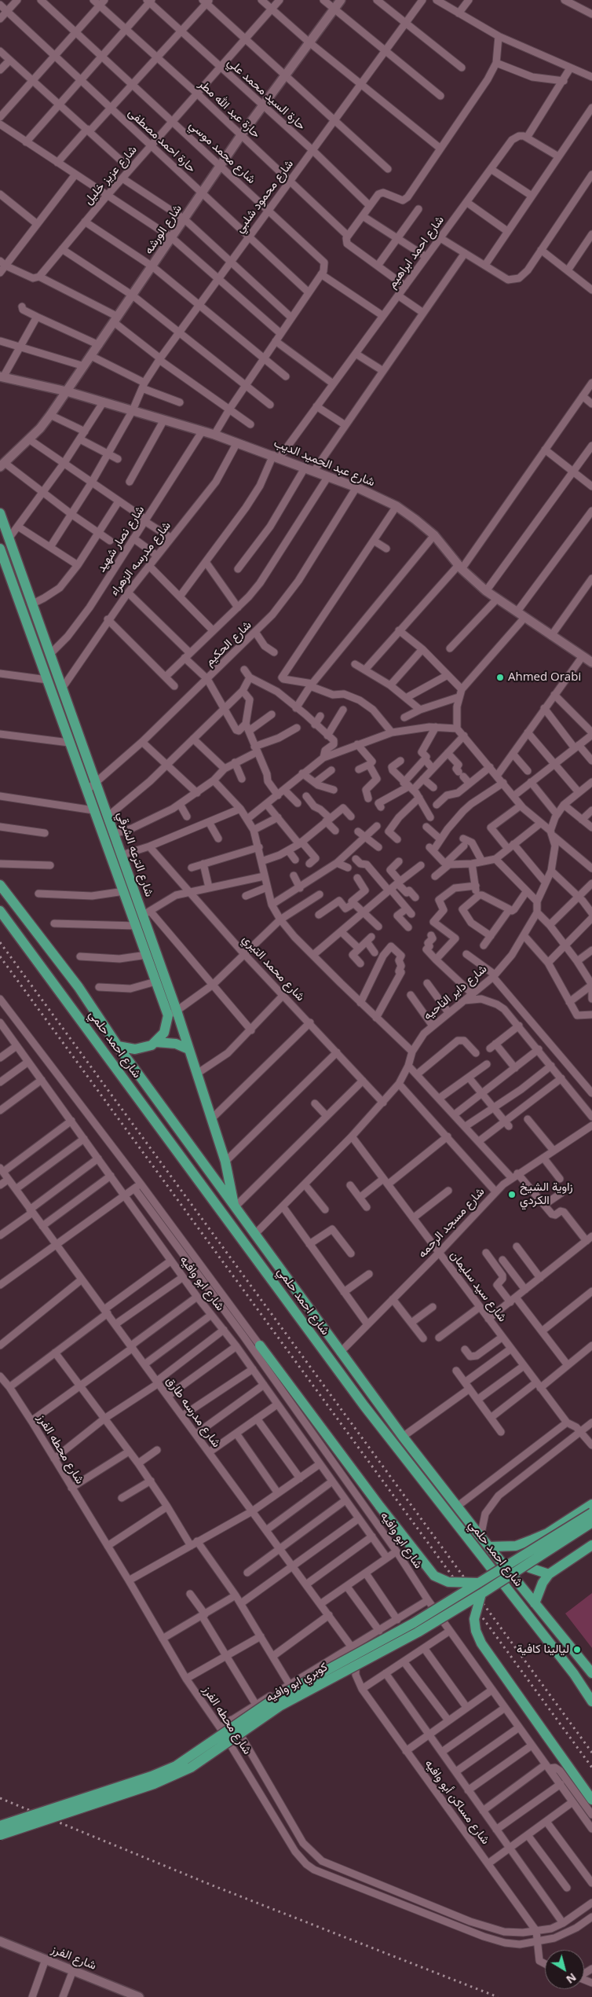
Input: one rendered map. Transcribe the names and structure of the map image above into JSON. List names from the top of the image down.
{
  "streets": {
    "main road": ["شارع الترعه الشرقي", "شارع احمد حلمي", "كوبري ابو وافيه"],
    "street": [
      "حارة السيد محمد علي",
      "حارة عبد الله مطر",
      "حارة احمد مصطفى",
      "شارع محمد موسي",
      "شارع عزيز خليل",
      "شارع محمود شلبي",
      "شارع الورشه",
      "شارع احمد ابراهيم",
      "شارع عبد الحميد الديب",
      "شارع نصار شهيد",
      "شارع مدرسه الزهراء",
      "شارع الحكيم",
      "شارع محمد التيري",
      "شارع داير الناحيه",
      "شارع مسجد الرحمه",
      "شارع ابو وافيه",
      "شارع سيد سليمان",
      "شارع مدرسه طارق",
      "شارع محطه الفرز",
      "شارع مساكن أبو وافيه",
      "شارع الفرز"
    ]
  },
  "crossings": [
    ["حارة السيد محمد علي", "شارع عزيز خليل"],
    ["حارة السيد محمد علي", "شارع محمود شلبي"],
    ["حارة السيد محمد علي", "شارع الورشه"],
    ["حارة عبد الله مطر", "شارع عزيز خليل"],
    ["حارة عبد الله مطر", "شارع محمود شلبي"],
    ["حارة عبد الله مطر", "شارع الورشه"],
    ["حارة احمد مصطفى", "شارع عزيز خليل"],
    ["حارة احمد مصطفى", "شارع محمود شلبي"],
    ["حارة احمد مصطفى", "شارع الورشه"],
    ["شارع محمد موسي", "شارع عزيز خليل"],
    ["شارع محمد موسي", "شارع محمود شلبي"],
    ["شارع محمد موسي", "شارع الورشه"],
    ["شارع محمود شلبي", "شارع عبد الحميد الديب"],
    ["شارع الورشه", "شارع عبد الحميد الديب"],
    ["شارع احمد ابراهيم", "شارع عبد الحميد الديب"],
    ["شارع عبد الحميد الديب", "شارع نصار شهيد"],
    ["شارع عبد الحميد الديب", "شارع مدرسه الزهراء"],
    ["شارع عبد الحميد الديب", "شارع الحكيم"],
    ["شارع نصار شهيد", "شارع الترعه الشرقي"],
    ["شارع مدرسه الزهراء", "شارع الترعه الشرقي"],
    ["شارع الحكيم", "شارع الترعه الشرقي"],
    ["شارع الترعه الشرقي", "شارع احمد حلمي"],
    ["شارع محمد التيري", "شارع داير الناحيه"],
    ["شارع داير الناحيه", "شارع احمد حلمي"],
    ["شارع داير الناحيه", "شارع سيد سليمان"],
    ["شارع احمد حلمي", "شارع مسجد الرحمه"],
    ["شارع مسجد الرحمه", "شارع سيد سليمان"],
    ["شارع مدرسه طارق", "شارع مساكن أبو وافيه"],
    ["شارع محطه الفرز", "شارع مساكن أبو وافيه"]
  ],
  "places": ["Ahmed Orabi", "زاوية الشيخ الكردي", "ليالينا كافية"],
  "north": "bottom right"
}
